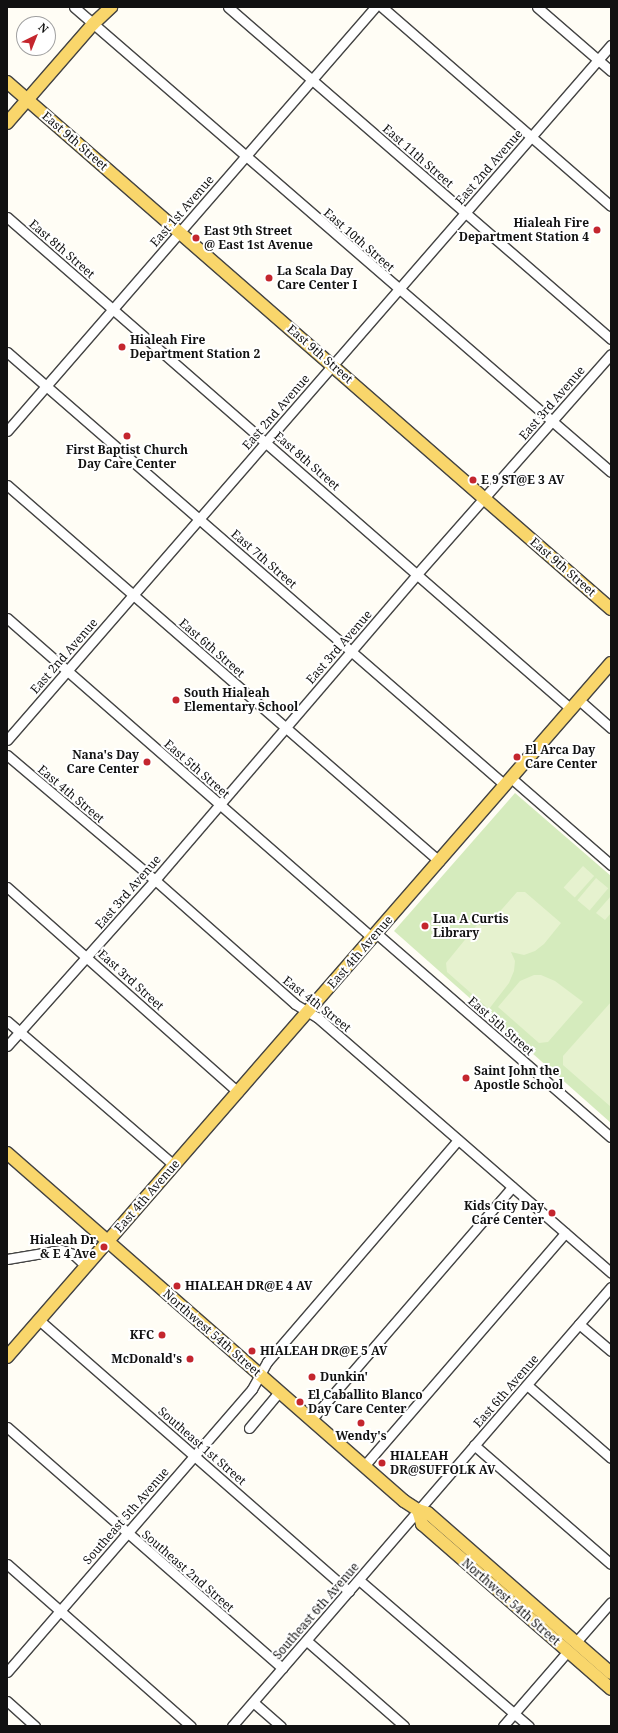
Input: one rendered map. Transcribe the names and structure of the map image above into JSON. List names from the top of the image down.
{
  "streets": {
    "main road": ["East 9th Street", "East 4th Avenue", "Northwest 54th Street"],
    "street": [
      "East 11th Street",
      "East 2nd Avenue",
      "East 1st Avenue",
      "East 10th Street",
      "East 8th Street",
      "East 3rd Avenue",
      "East 7th Street",
      "East 6th Street",
      "East 5th Street",
      "East 4th Street",
      "East 3rd Street",
      "East 6th Avenue",
      "Southeast 1st Street",
      "Southeast 5th Avenue",
      "Southeast 2nd Street",
      "Southeast 6th Avenue"
    ]
  },
  "crossings": [
    ["East 9th Street", "East 2nd Avenue"],
    ["East 9th Street", "East 1st Avenue"],
    ["East 9th Street", "East 3rd Avenue"],
    ["East 11th Street", "East 2nd Avenue"],
    ["East 11th Street", "East 1st Avenue"],
    ["East 2nd Avenue", "East 10th Street"],
    ["East 2nd Avenue", "East 8th Street"],
    ["East 2nd Avenue", "East 7th Street"],
    ["East 2nd Avenue", "East 6th Street"],
    ["East 2nd Avenue", "East 5th Street"],
    ["East 1st Avenue", "East 10th Street"],
    ["East 1st Avenue", "East 8th Street"],
    ["East 1st Avenue", "East 7th Street"],
    ["East 10th Street", "East 3rd Avenue"],
    ["East 8th Street", "East 3rd Avenue"],
    ["East 8th Street", "East 4th Avenue"],
    ["East 3rd Avenue", "East 7th Street"],
    ["East 3rd Avenue", "East 6th Street"],
    ["East 3rd Avenue", "East 5th Street"],
    ["East 3rd Avenue", "East 4th Street"],
    ["East 3rd Avenue", "East 3rd Street"],
    ["East 7th Street", "East 4th Avenue"],
    ["East 6th Street", "East 4th Avenue"],
    ["East 5th Street", "East 4th Avenue"],
    ["East 4th Street", "East 4th Avenue"],
    ["East 4th Street", "Southeast 5th Avenue"],
    ["East 4th Avenue", "East 3rd Street"],
    ["East 4th Avenue", "Northwest 54th Street"],
    ["East 4th Avenue", "Southeast 1st Street"],
    ["Northwest 54th Street", "East 6th Avenue"],
    ["Northwest 54th Street", "Southeast 5th Avenue"],
    ["Northwest 54th Street", "Southeast 6th Avenue"],
    ["East 6th Avenue", "Southeast 6th Avenue"],
    ["Southeast 1st Street", "Southeast 5th Avenue"],
    ["Southeast 1st Street", "Southeast 6th Avenue"],
    ["Southeast 5th Avenue", "Southeast 2nd Street"],
    ["Southeast 2nd Street", "Southeast 6th Avenue"]
  ],
  "places": [
    "Hialeah Fire Department Station 4",
    "East 9th Street @ East 1st Avenue",
    "La Scala Day Care Center I",
    "Hialeah Fire Department Station 2",
    "First Baptist Church Day Care Center",
    "E 9 ST@E 3 AV",
    "South Hialeah Elementary School",
    "El Arca Day Care Center",
    "Nana's Day Care Center",
    "Lua A Curtis Library",
    "Saint John the Apostle School",
    "Kids City Day Care Center",
    "Hialeah Dr & E 4 Ave",
    "HIALEAH DR@E 4 AV",
    "KFC",
    "HIALEAH DR@E 5 AV",
    "McDonald's",
    "Dunkin'",
    "El Caballito Blanco Day Care Center",
    "Wendy's",
    "HIALEAH DR@SUFFOLK AV"
  ],
  "north": "top right"
}
